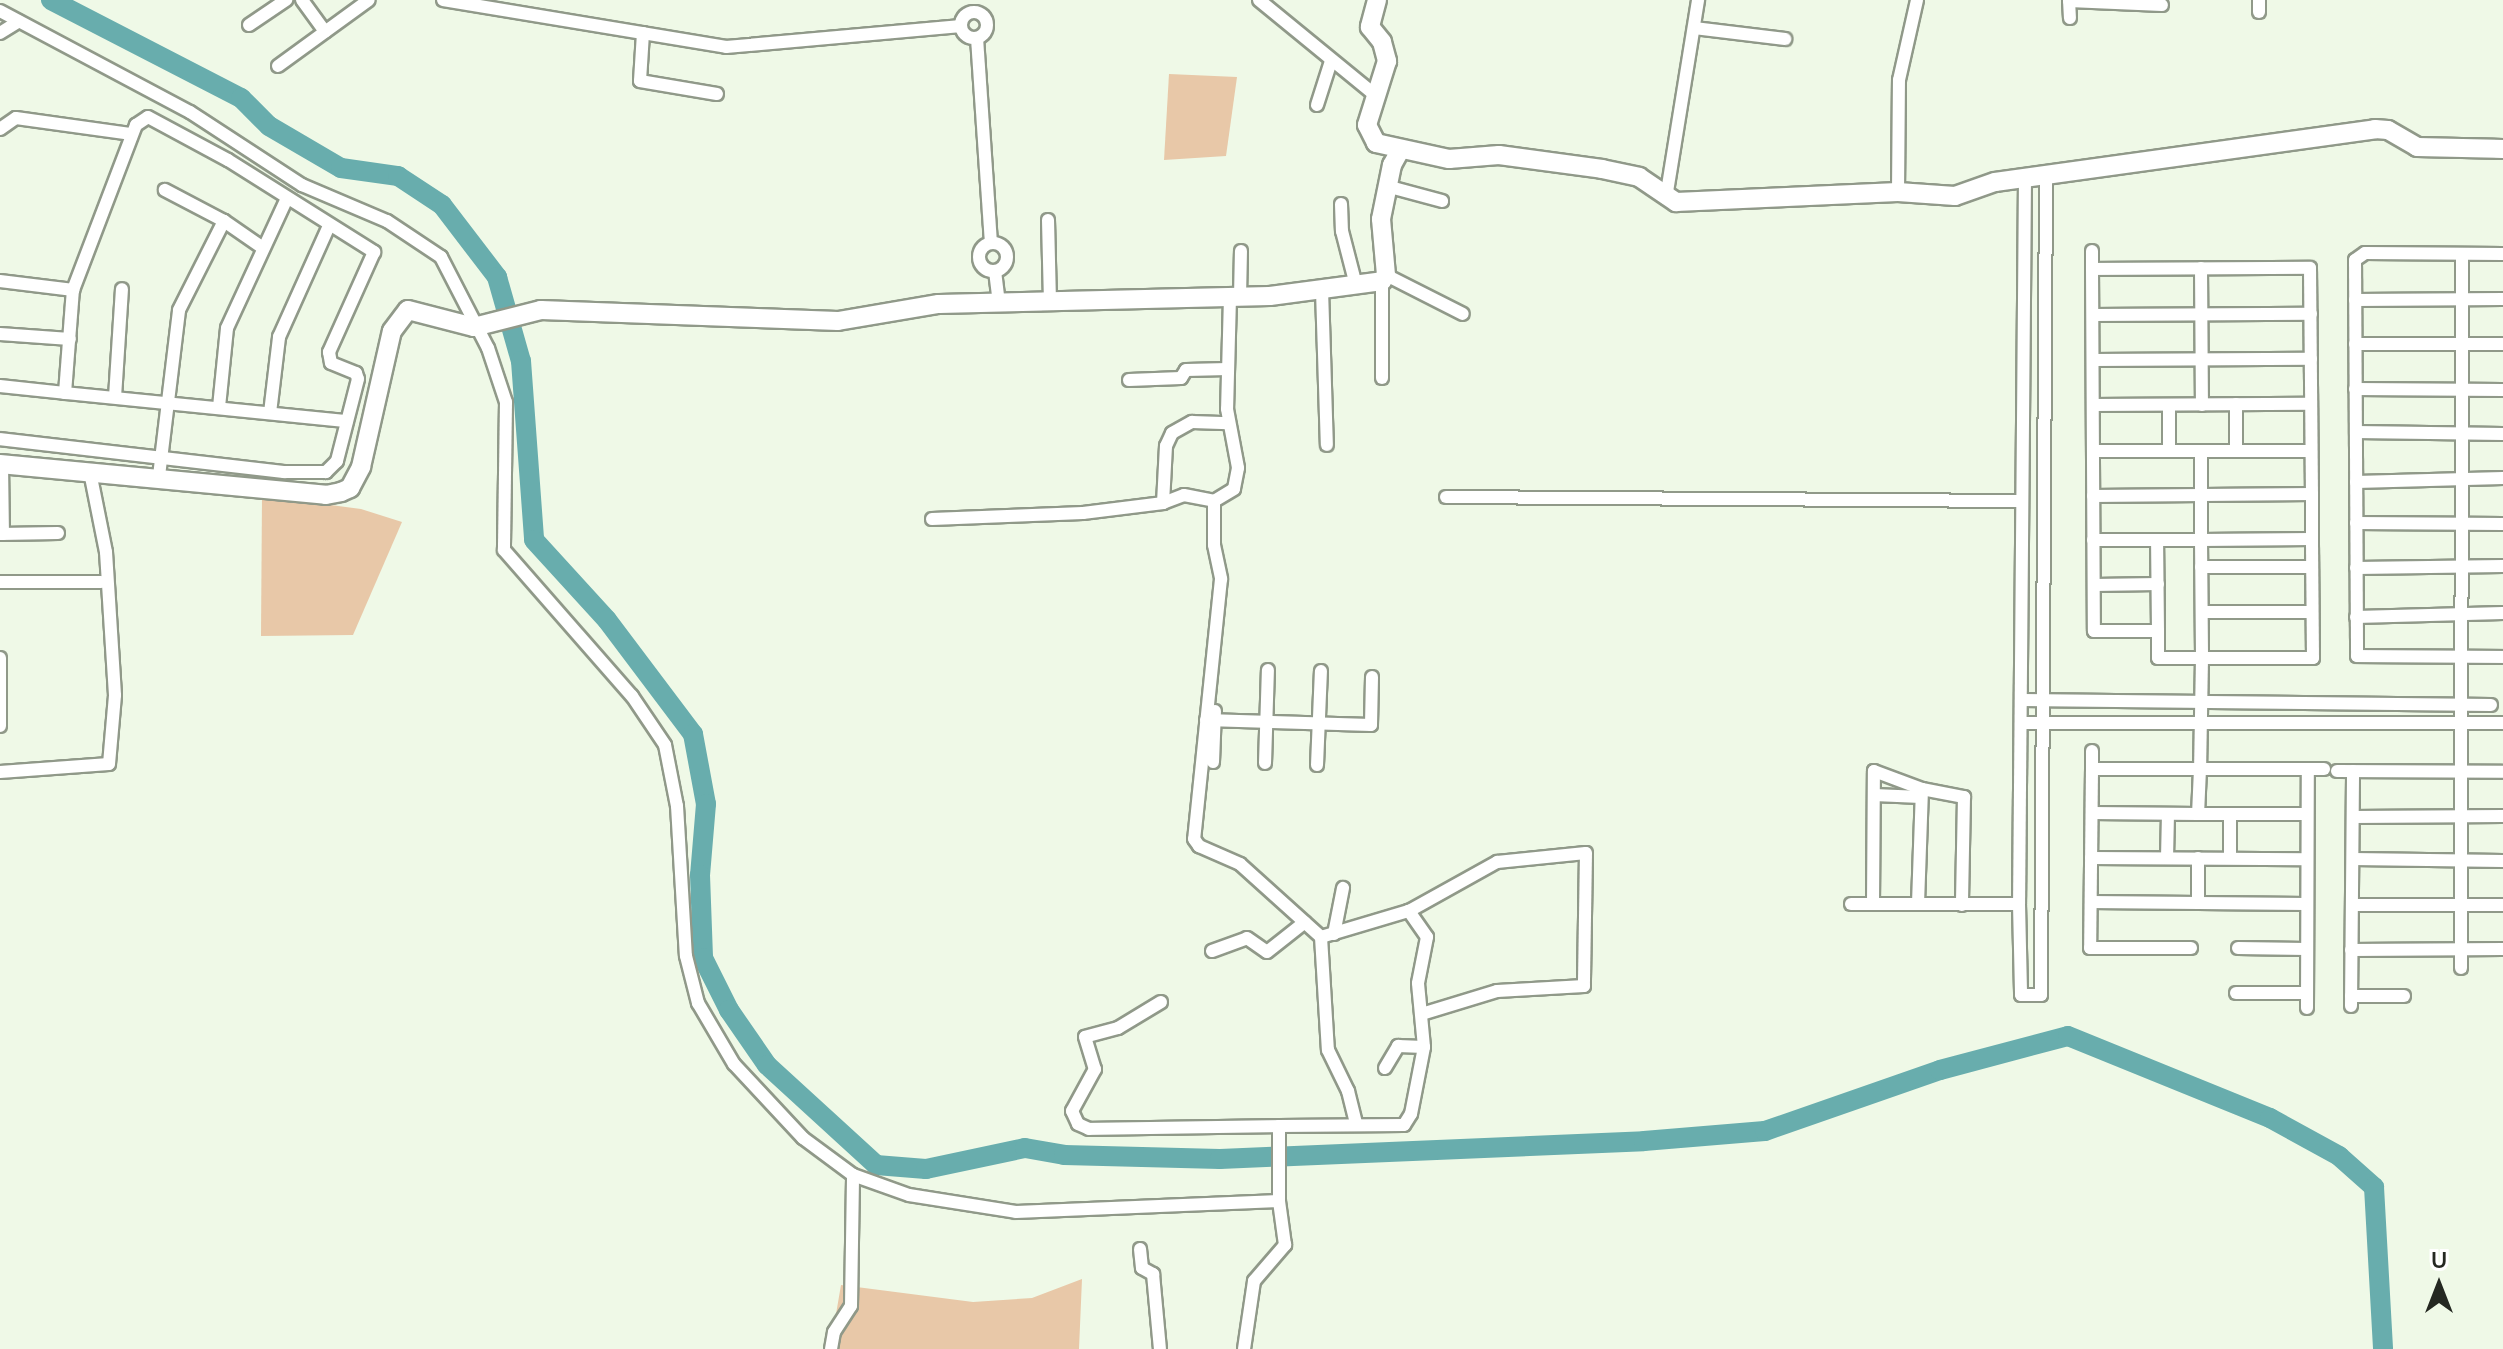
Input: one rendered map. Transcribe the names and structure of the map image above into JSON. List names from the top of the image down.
{
  "north": "top"
}
